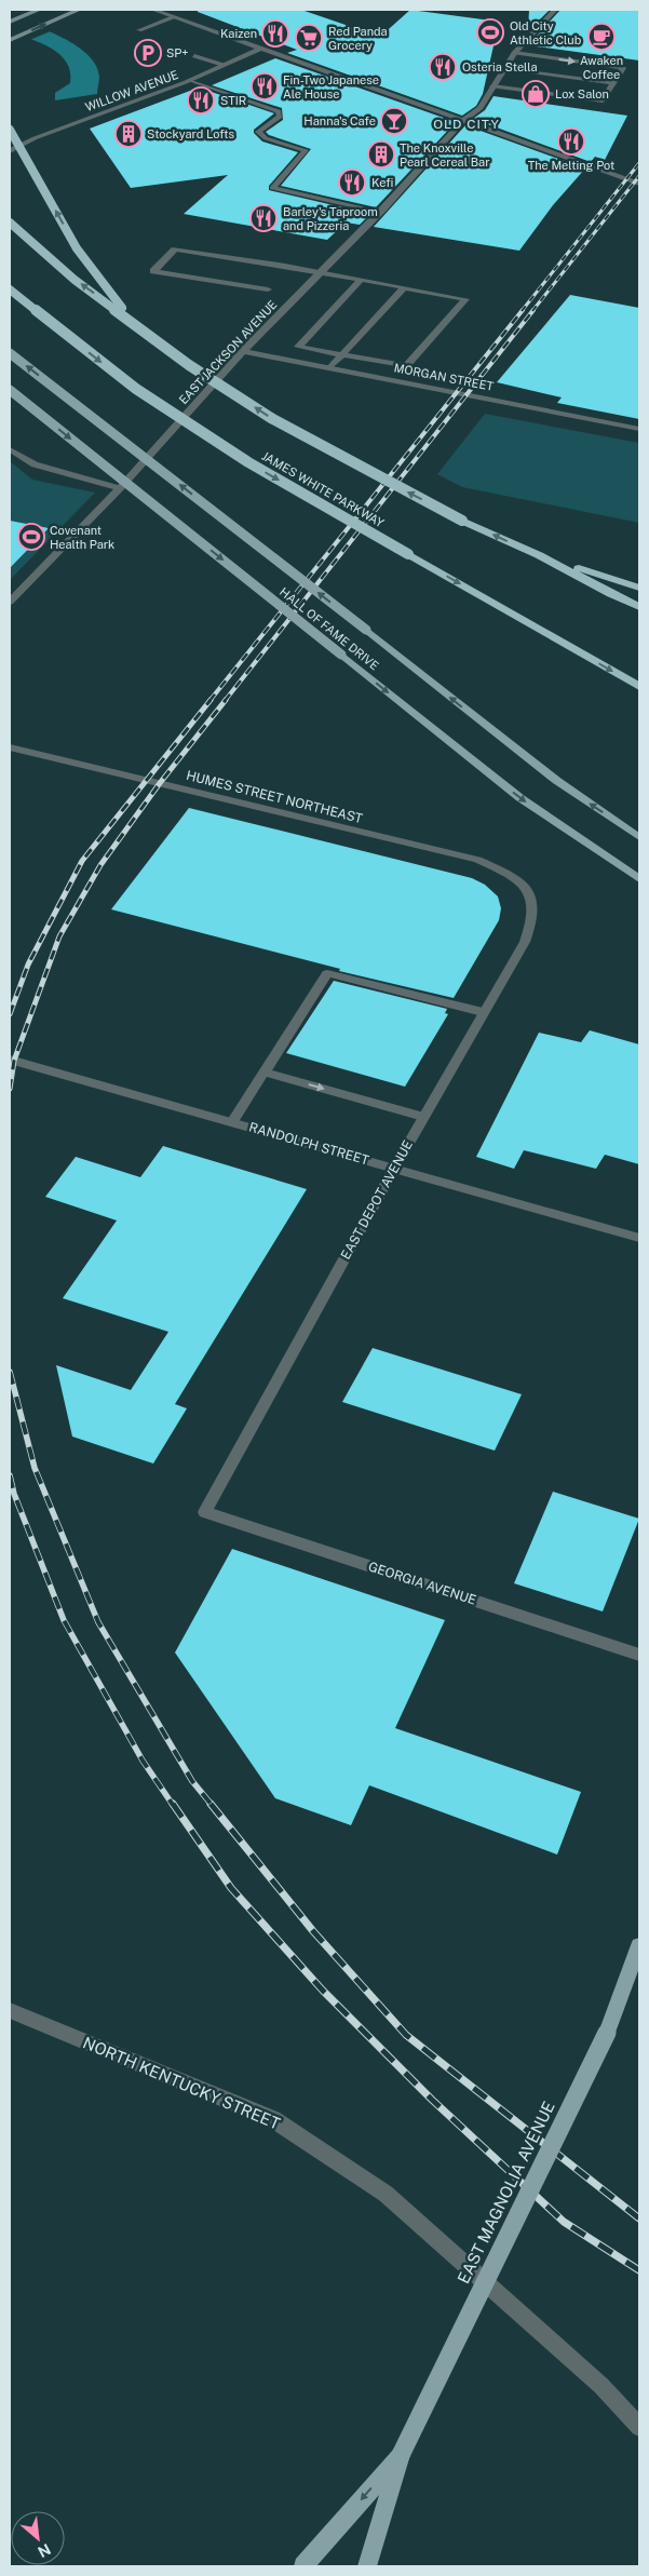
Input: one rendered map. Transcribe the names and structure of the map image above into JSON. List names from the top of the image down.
{
  "streets": {
    "highway": ["JAMES WHITE PARKWAY"],
    "main road": ["HALL OF FAME DRIVE", "EAST MAGNOLIA AVENUE"],
    "street": [
      "WILLOW AVENUE",
      "EAST JACKSON AVENUE",
      "MORGAN STREET",
      "HUMES STREET NORTHEAST",
      "RANDOLPH STREET",
      "EAST DEPOT AVENUE",
      "GEORGIA AVENUE",
      "NORTH KENTUCKY STREET"
    ]
  },
  "crossings": [
    ["EAST JACKSON AVENUE", "MORGAN STREET"],
    ["HUMES STREET NORTHEAST", "EAST DEPOT AVENUE"],
    ["RANDOLPH STREET", "EAST DEPOT AVENUE"],
    ["EAST DEPOT AVENUE", "GEORGIA AVENUE"]
  ],
  "districts": ["OLD CITY"],
  "places": {
    "sports": ["Old City Athletic Club", "Covenant Health Park"],
    "restaurant": [
      "Kaizen",
      "Osteria Stella",
      "Fin-Two Japanese Ale House",
      "STIR",
      "The Melting Pot",
      "Kefi",
      "Barley's Taproom and Pizzeria"
    ],
    "cafe": ["Awaken Coffee"],
    "supermarket": ["Red Panda Grocery"],
    "parking": ["SP+"],
    "shop": ["Lox Salon"],
    "bar": ["Hanna's Cafe"],
    "building": ["Stockyard Lofts", "The Knoxville Pearl Cereal Bar"]
  },
  "north": "bottom right"
}
